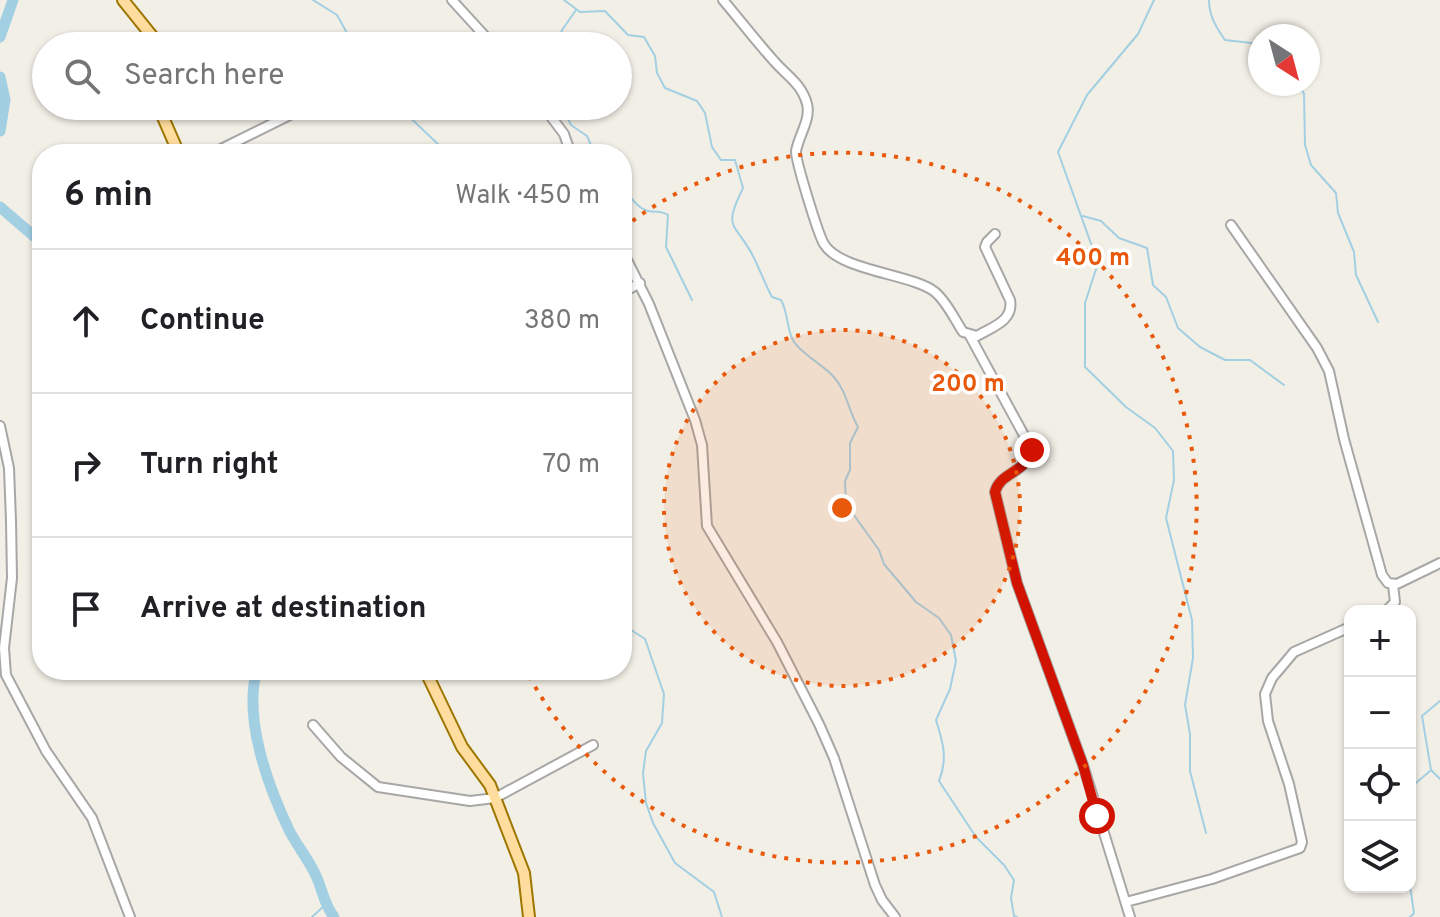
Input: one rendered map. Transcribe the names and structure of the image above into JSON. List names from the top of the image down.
{
  "north": "bottom right",
  "page": {
    "search": "Search here",
    "heading": ["6 min", "Walk · 450 m"],
    "list": [
      ["Continue", "380 m"],
      ["Turn right", "70 m"],
      "Arrive at destination"
    ],
    "map_buttons": ["+", "−"]
  },
  "rings": ["400 m", "200 m"]
}
